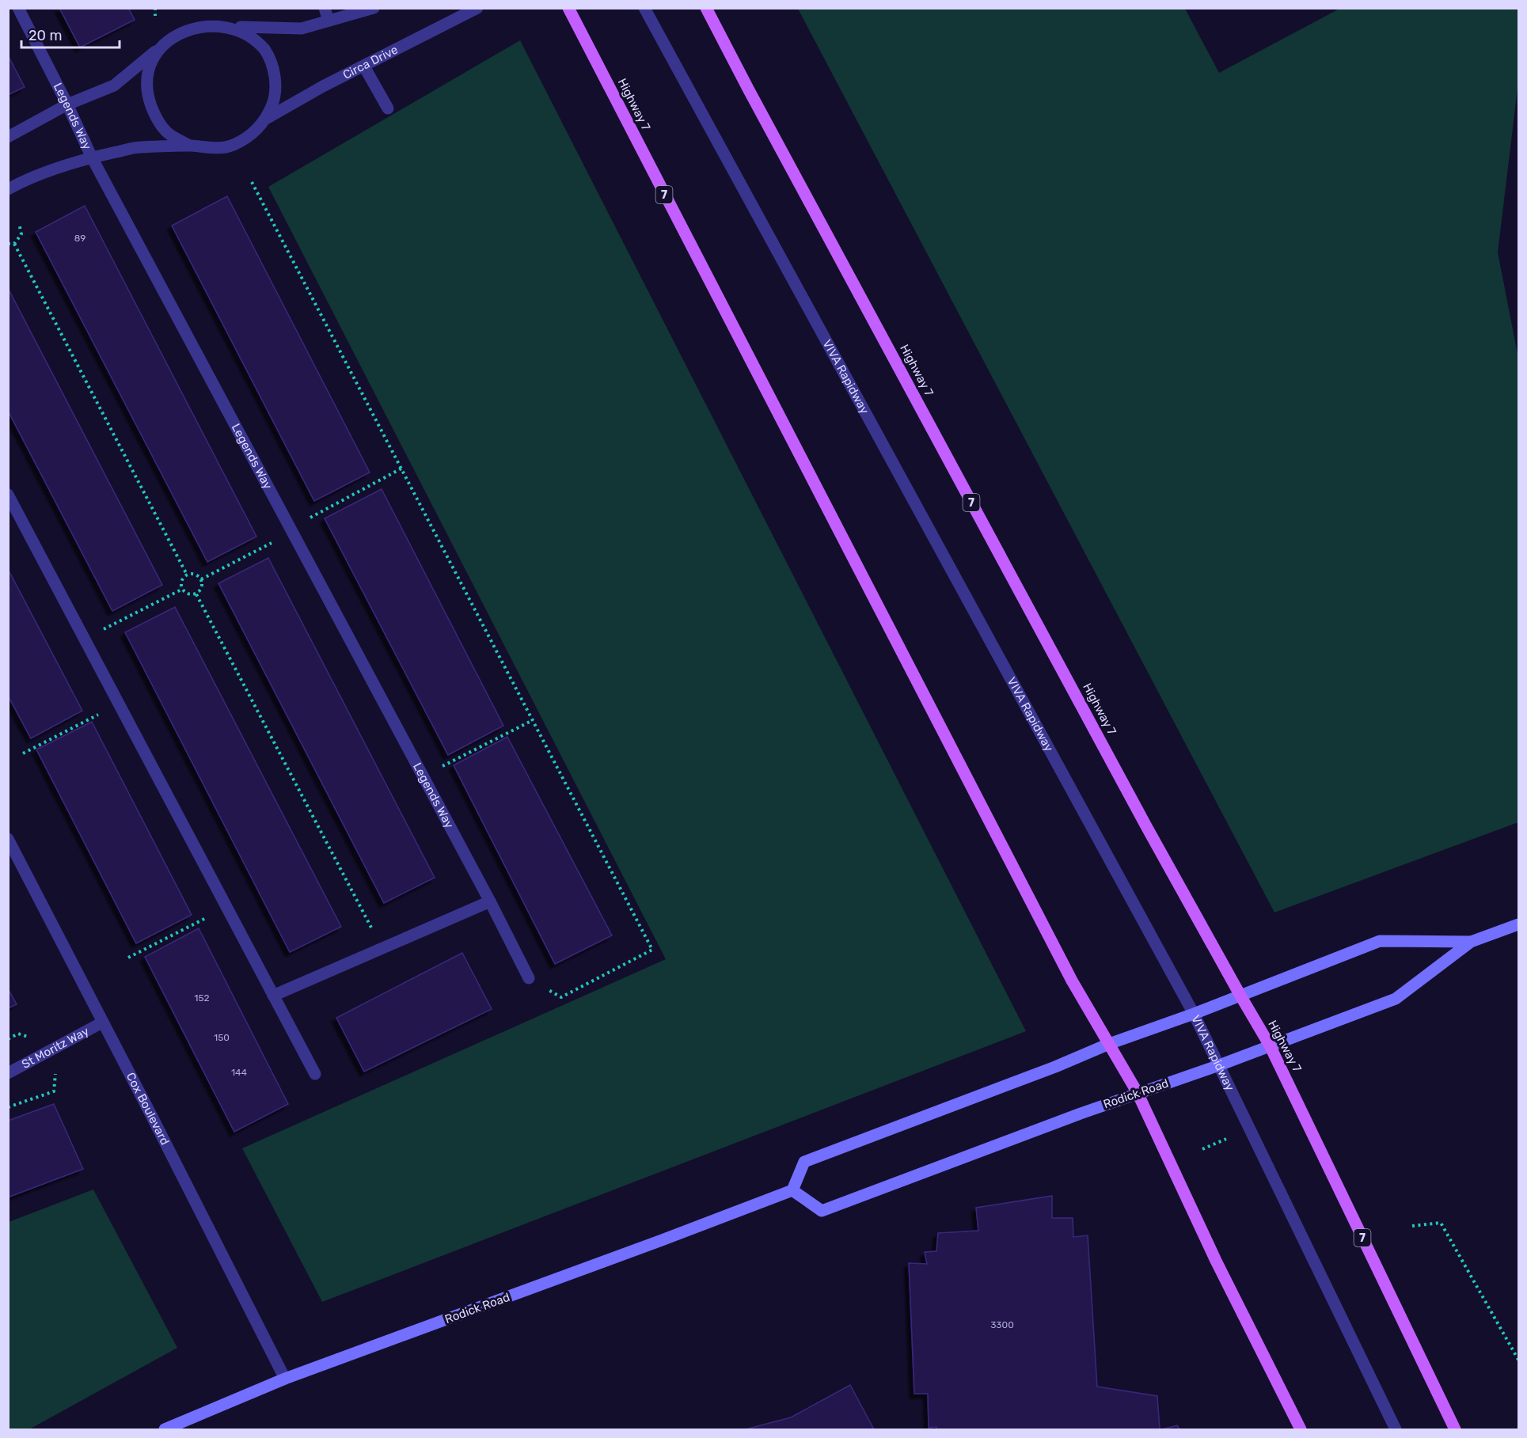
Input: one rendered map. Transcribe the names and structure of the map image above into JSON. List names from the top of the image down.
{
  "streets": {
    "main road": ["Highway 7", "7", "Rodick Road"],
    "street": [
      "Circa Drive",
      "Legends Way",
      "VIVA Rapidway",
      "St Moritz Way",
      "Cox Boulevard"
    ]
  },
  "crossings": [
    ["Highway 7", "Rodick Road"],
    ["VIVA Rapidway", "Rodick Road"],
    ["St Moritz Way", "Cox Boulevard"],
    ["Rodick Road", "Cox Boulevard"]
  ],
  "house_numbers": [
    "89",
    "152",
    "150",
    "144",
    "3300"
  ],
  "scale_bar": "20 m"
}
